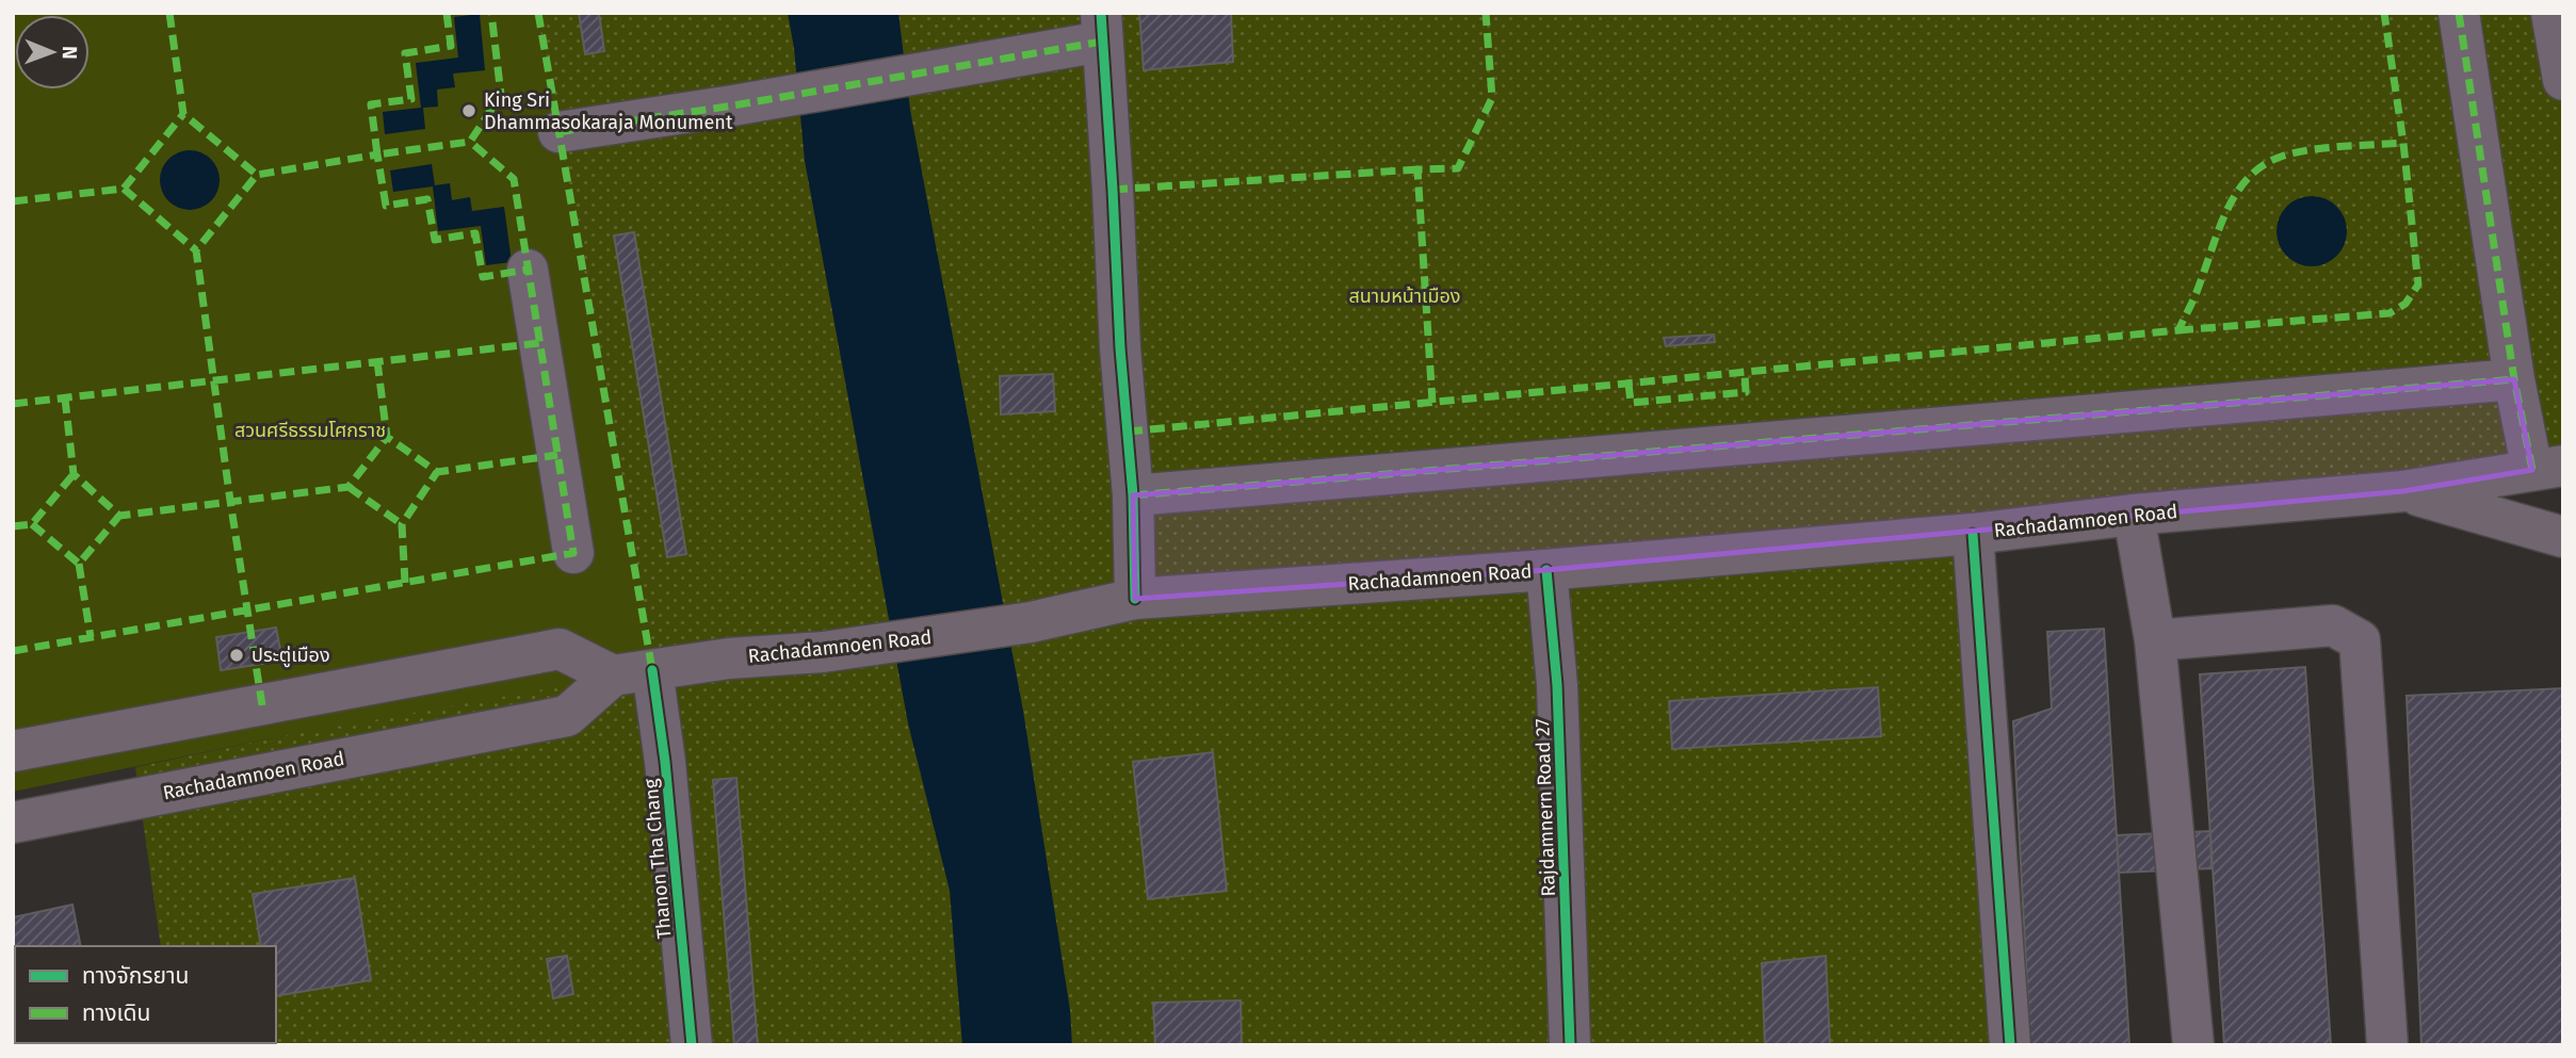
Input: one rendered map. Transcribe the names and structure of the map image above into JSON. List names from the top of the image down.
{
  "streets": {
    "main road": ["Rachadamnoen Road"],
    "street": ["Rajdamnern Road 27", "Thanon Tha Chang"]
  },
  "crossings": [
    ["Rachadamnoen Road", "Rajdamnern Road 27"],
    ["Rachadamnoen Road", "Thanon Tha Chang"]
  ],
  "parks": ["สนามหน้าเมือง", "สวนศรีธรรมโศกราช"],
  "places": ["King Sri Dhammasokaraja Monument", "ประตู่เมือง"],
  "legend": ["ทางจักรยาน", "ทางเดิน"],
  "north": "right"
}
